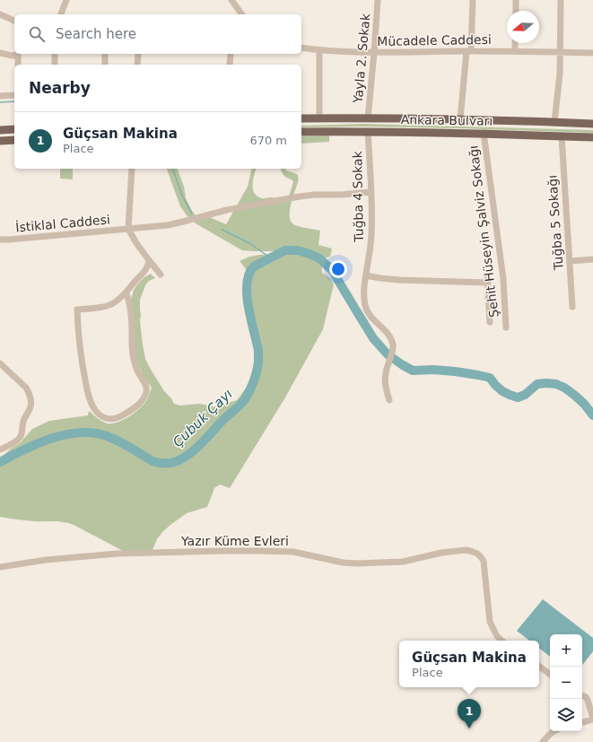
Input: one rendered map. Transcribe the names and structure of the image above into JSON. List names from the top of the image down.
{
  "streets": {
    "main road": ["Ankara Bulvarı"],
    "street": [
      "Mücadele Caddesi",
      "Yayla 2. Sokak",
      "Tuğba 4 Sokak",
      "Tuğba 5 Sokağı",
      "İstiklal Caddesi",
      "Şehit Hüseyin Şalviz Sokağı",
      "Yazır Küme Evleri"
    ]
  },
  "crossings": [
    ["Mücadele Caddesi", "Yayla 2. Sokak"],
    ["Yayla 2. Sokak", "Ankara Bulvarı"],
    ["Ankara Bulvarı", "Tuğba 4 Sokak"],
    ["Ankara Bulvarı", "Tuğba 5 Sokağı"],
    ["Ankara Bulvarı", "Şehit Hüseyin Şalviz Sokağı"],
    ["Tuğba 4 Sokak", "İstiklal Caddesi"]
  ],
  "water": ["Çubuk Çayı"],
  "north": "left",
  "page": {
    "search": "Search here",
    "heading": "Nearby",
    "list": [
      {
        "mark": "1",
        "name": "Güçsan Makina",
        "note": "Place",
        "value": "670 m"
      }
    ],
    "map_buttons": ["+", "−"],
    "popup": ["Güçsan Makina", "Place"],
    "pins": "1"
  }
}
